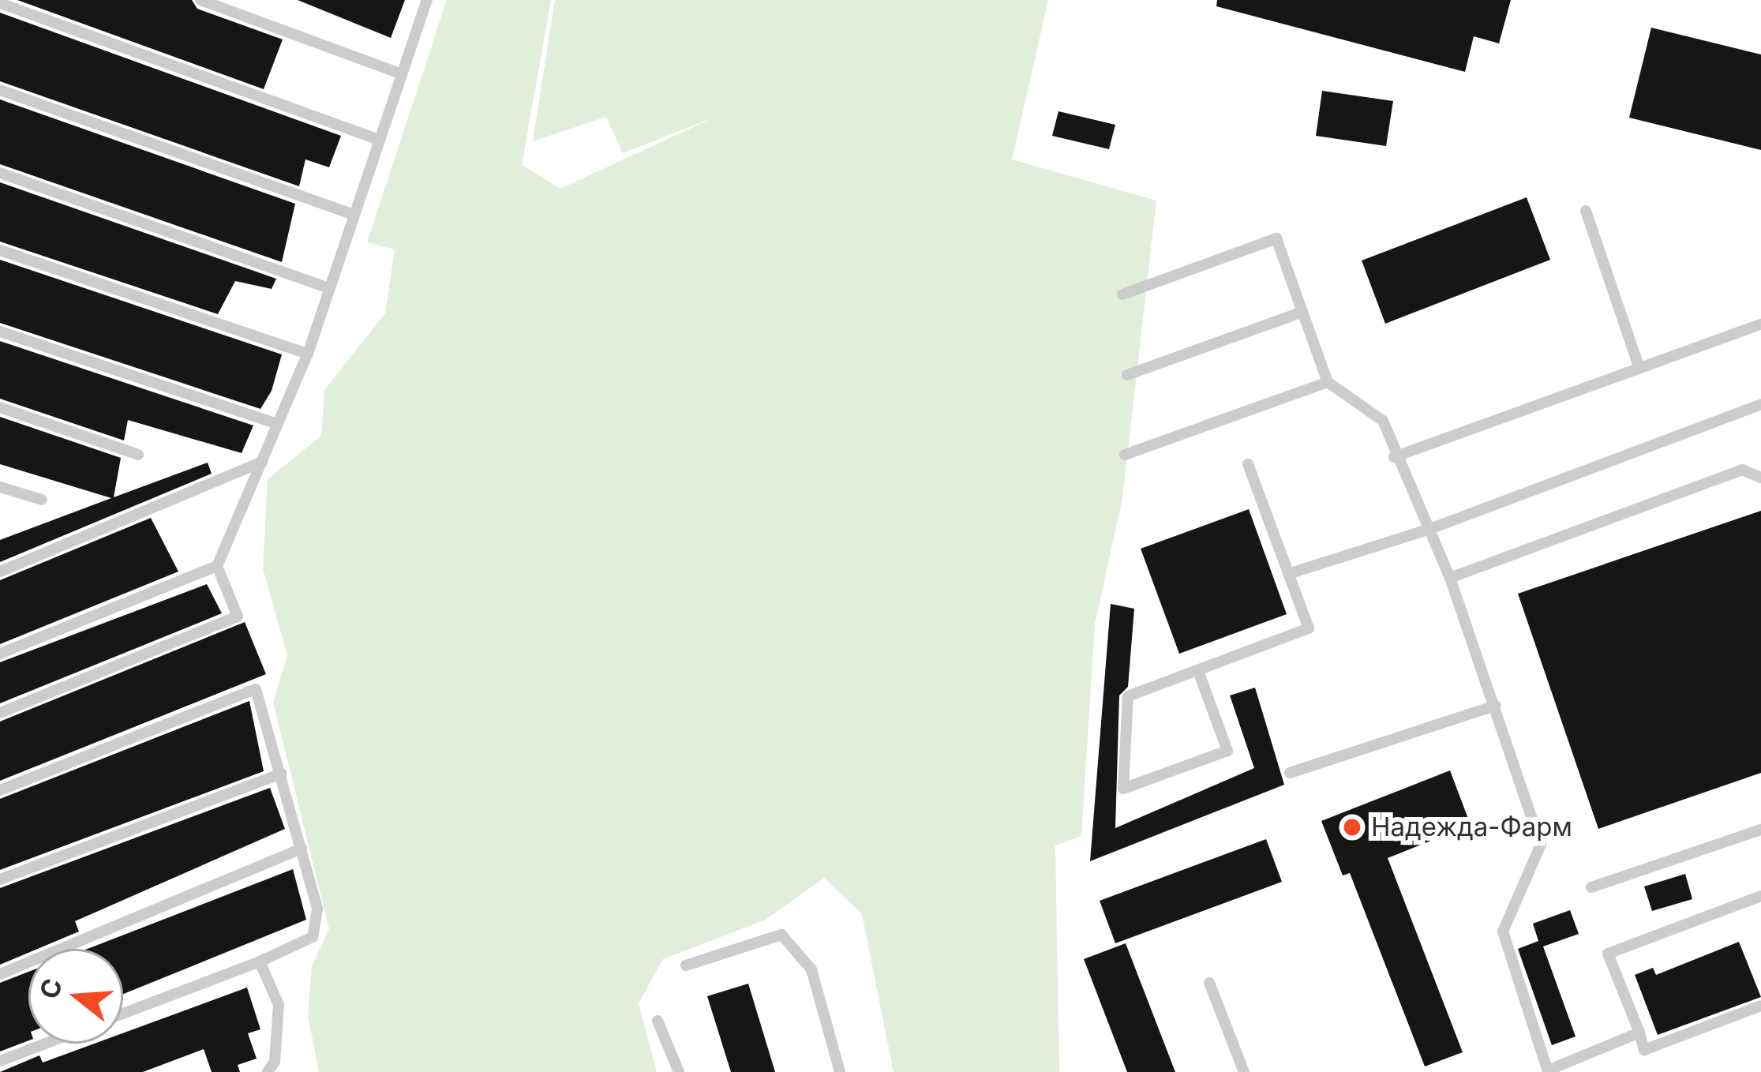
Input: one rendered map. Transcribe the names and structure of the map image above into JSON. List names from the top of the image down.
{
  "places": ["Надежда-Фарм"],
  "north": "left"
}
